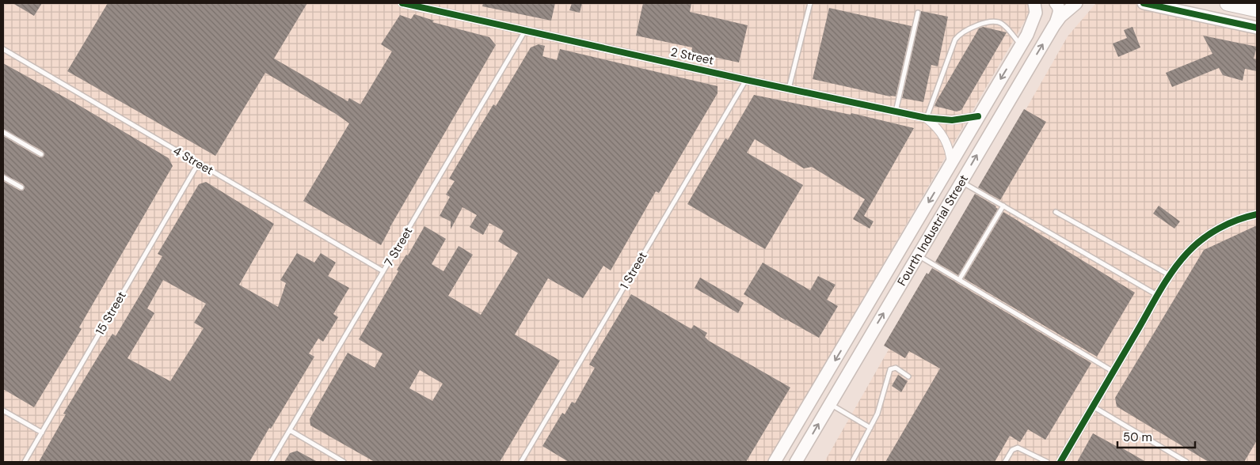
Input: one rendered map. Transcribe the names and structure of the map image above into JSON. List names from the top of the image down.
{
  "streets": {
    "main road": ["Fourth Industrial Street"],
    "street": ["2 Street"],
    "lane": [
      "4 Street",
      "7 Street",
      "1 Street",
      "15 Street"
    ]
  },
  "crossings": [
    ["2 Street", "Fourth Industrial Street"],
    ["2 Street", "7 Street"],
    ["2 Street", "1 Street"],
    ["4 Street", "7 Street"],
    ["4 Street", "15 Street"]
  ],
  "scale_bar": "50 m"
}
